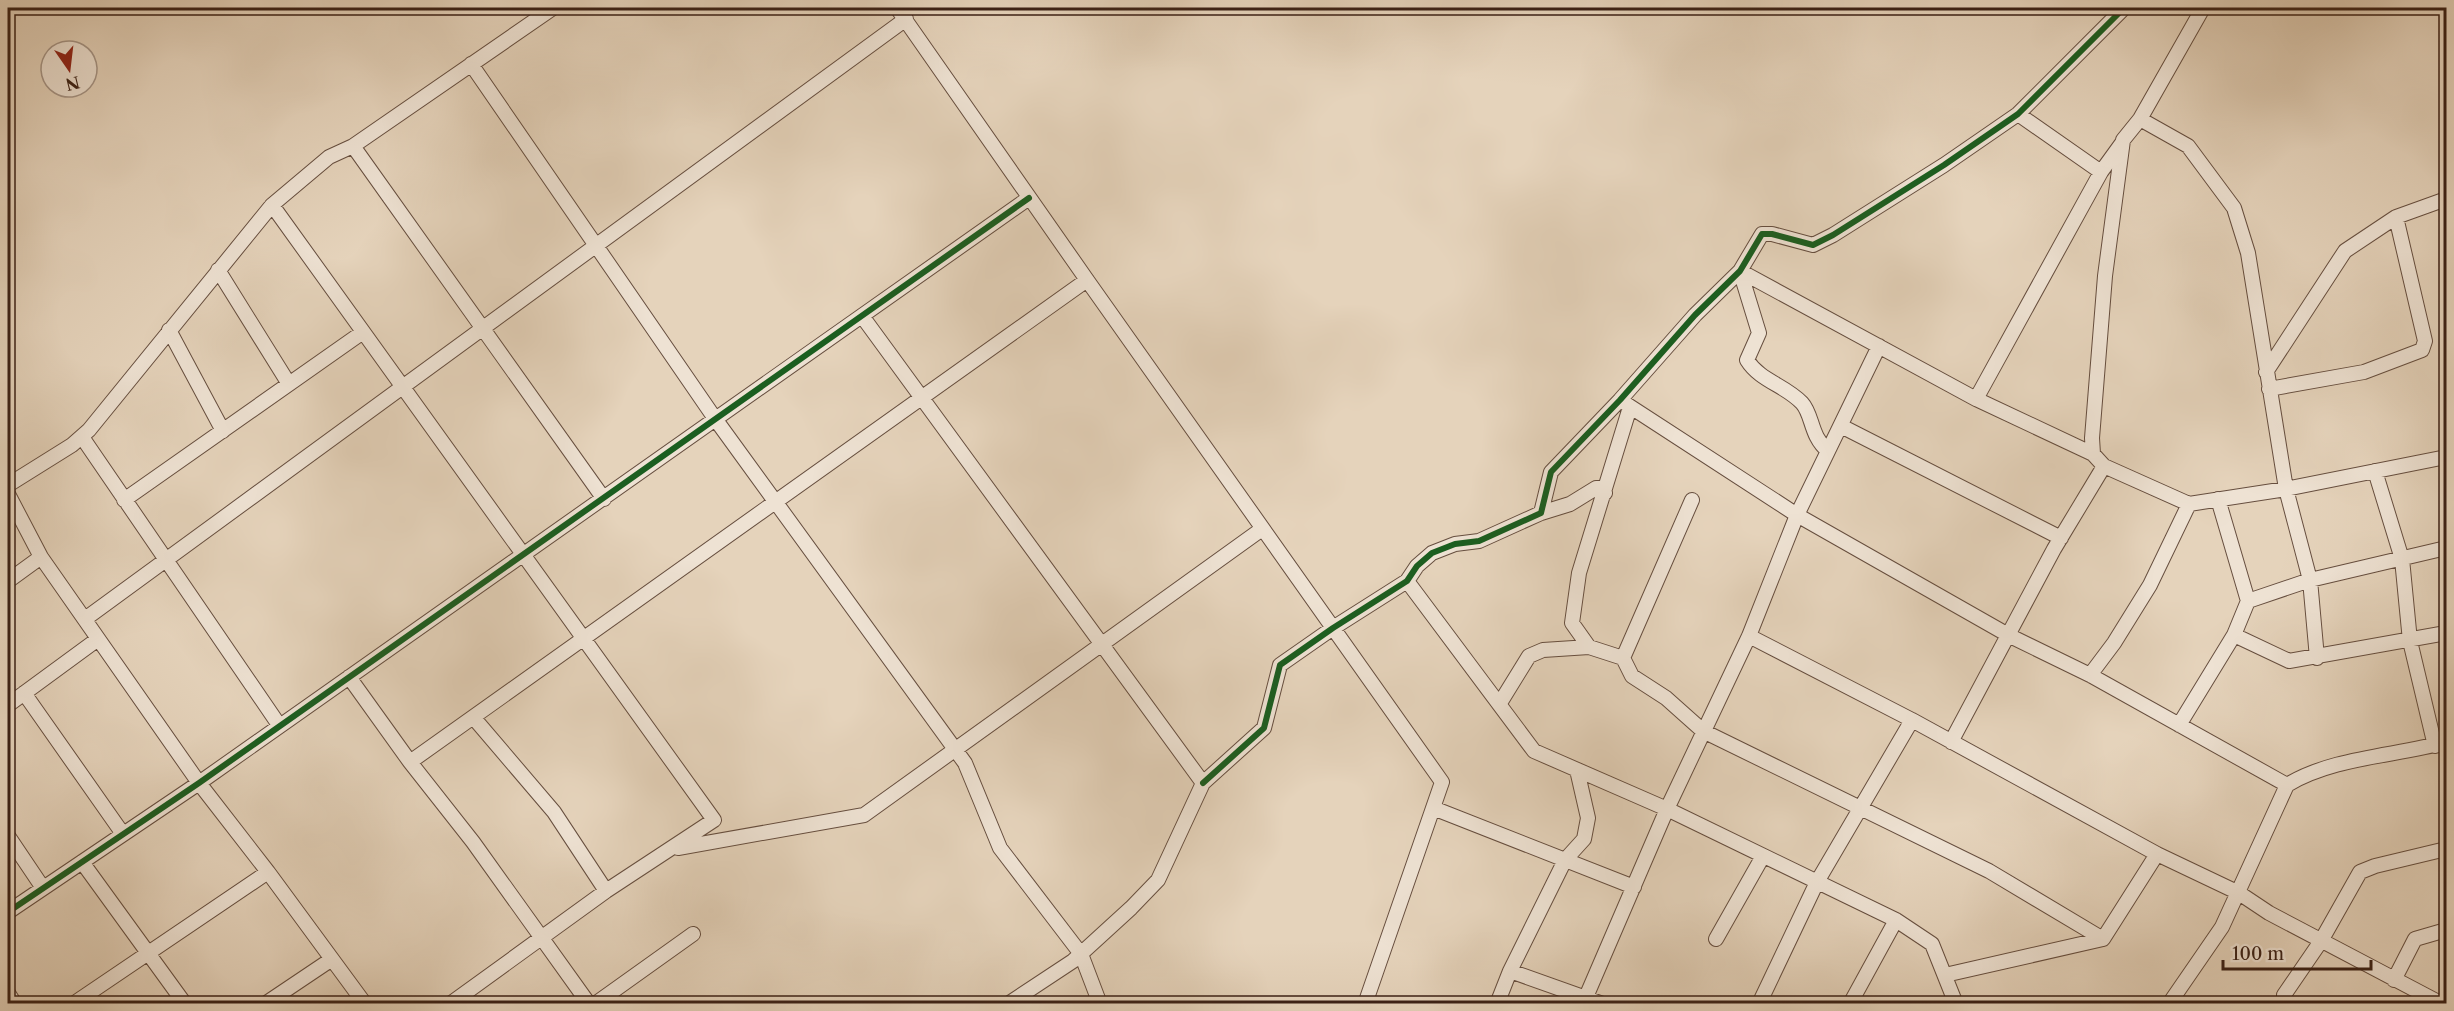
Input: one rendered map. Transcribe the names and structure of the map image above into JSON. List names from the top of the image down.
{
  "scale_bar": "100 m",
  "north": "bottom"
}
